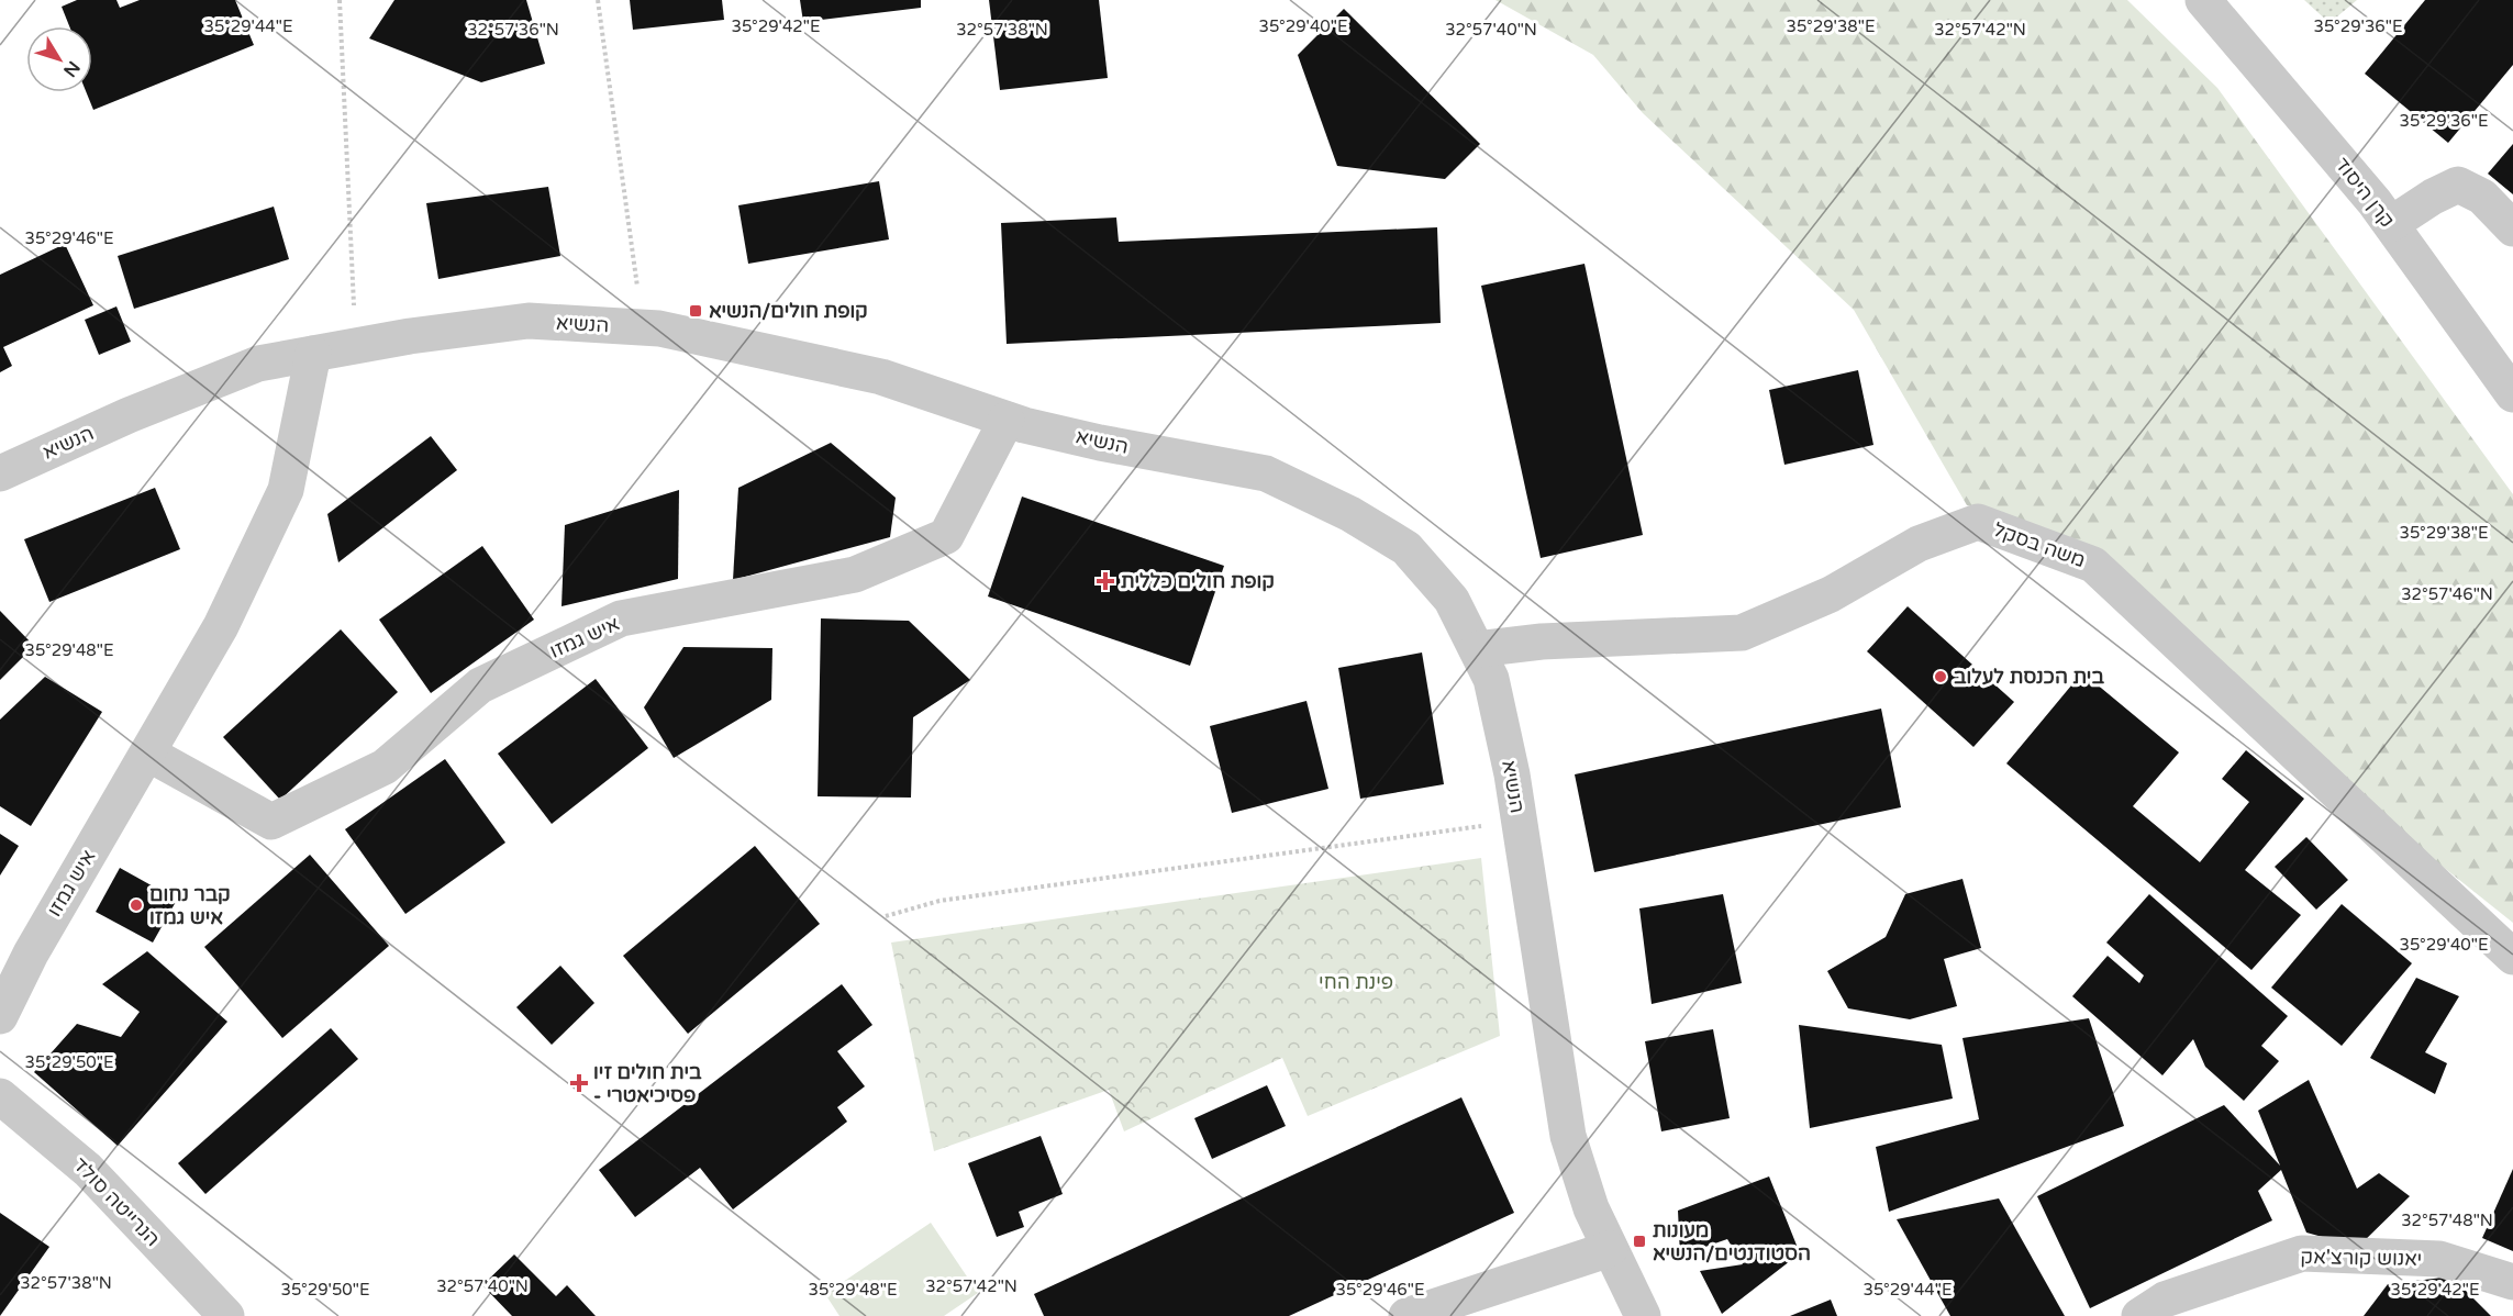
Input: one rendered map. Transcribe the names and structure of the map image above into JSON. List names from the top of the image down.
{
  "streets": {
    "street": [
      "קרן היסוד",
      "הנשיא",
      "משה בסקל",
      "איש גמזו",
      "הנרייטה סולד",
      "יאנוש קורצ'אק"
    ]
  },
  "crossings": [
    ["הנשיא", "משה בסקל"],
    ["הנשיא", "איש גמזו"]
  ],
  "parks": ["פינת החי"],
  "places": {
    "transit": ["קופת חולים/הנשיא", "מעונות הסטודנטים/הנשיא"],
    "health": ["קופת חולים כללית", "בית חולים זיו - פסיכיאטרי"],
    "other": ["בית הכנסת לעלוב", "קבר נחום איש גמזו"]
  },
  "north": "bottom right",
  "coordinates": [
    "35°29'36\"E",
    "35°29'44\"E",
    "35°29'42\"E",
    "35°29'40\"E",
    "35°29'38\"E",
    "32°57'36\"N",
    "32°57'38\"N",
    "32°57'40\"N",
    "32°57'42\"N",
    "35°29'46\"E",
    "32°57'46\"N",
    "35°29'48\"E",
    "35°29'50\"E",
    "32°57'48\"N"
  ]
}
